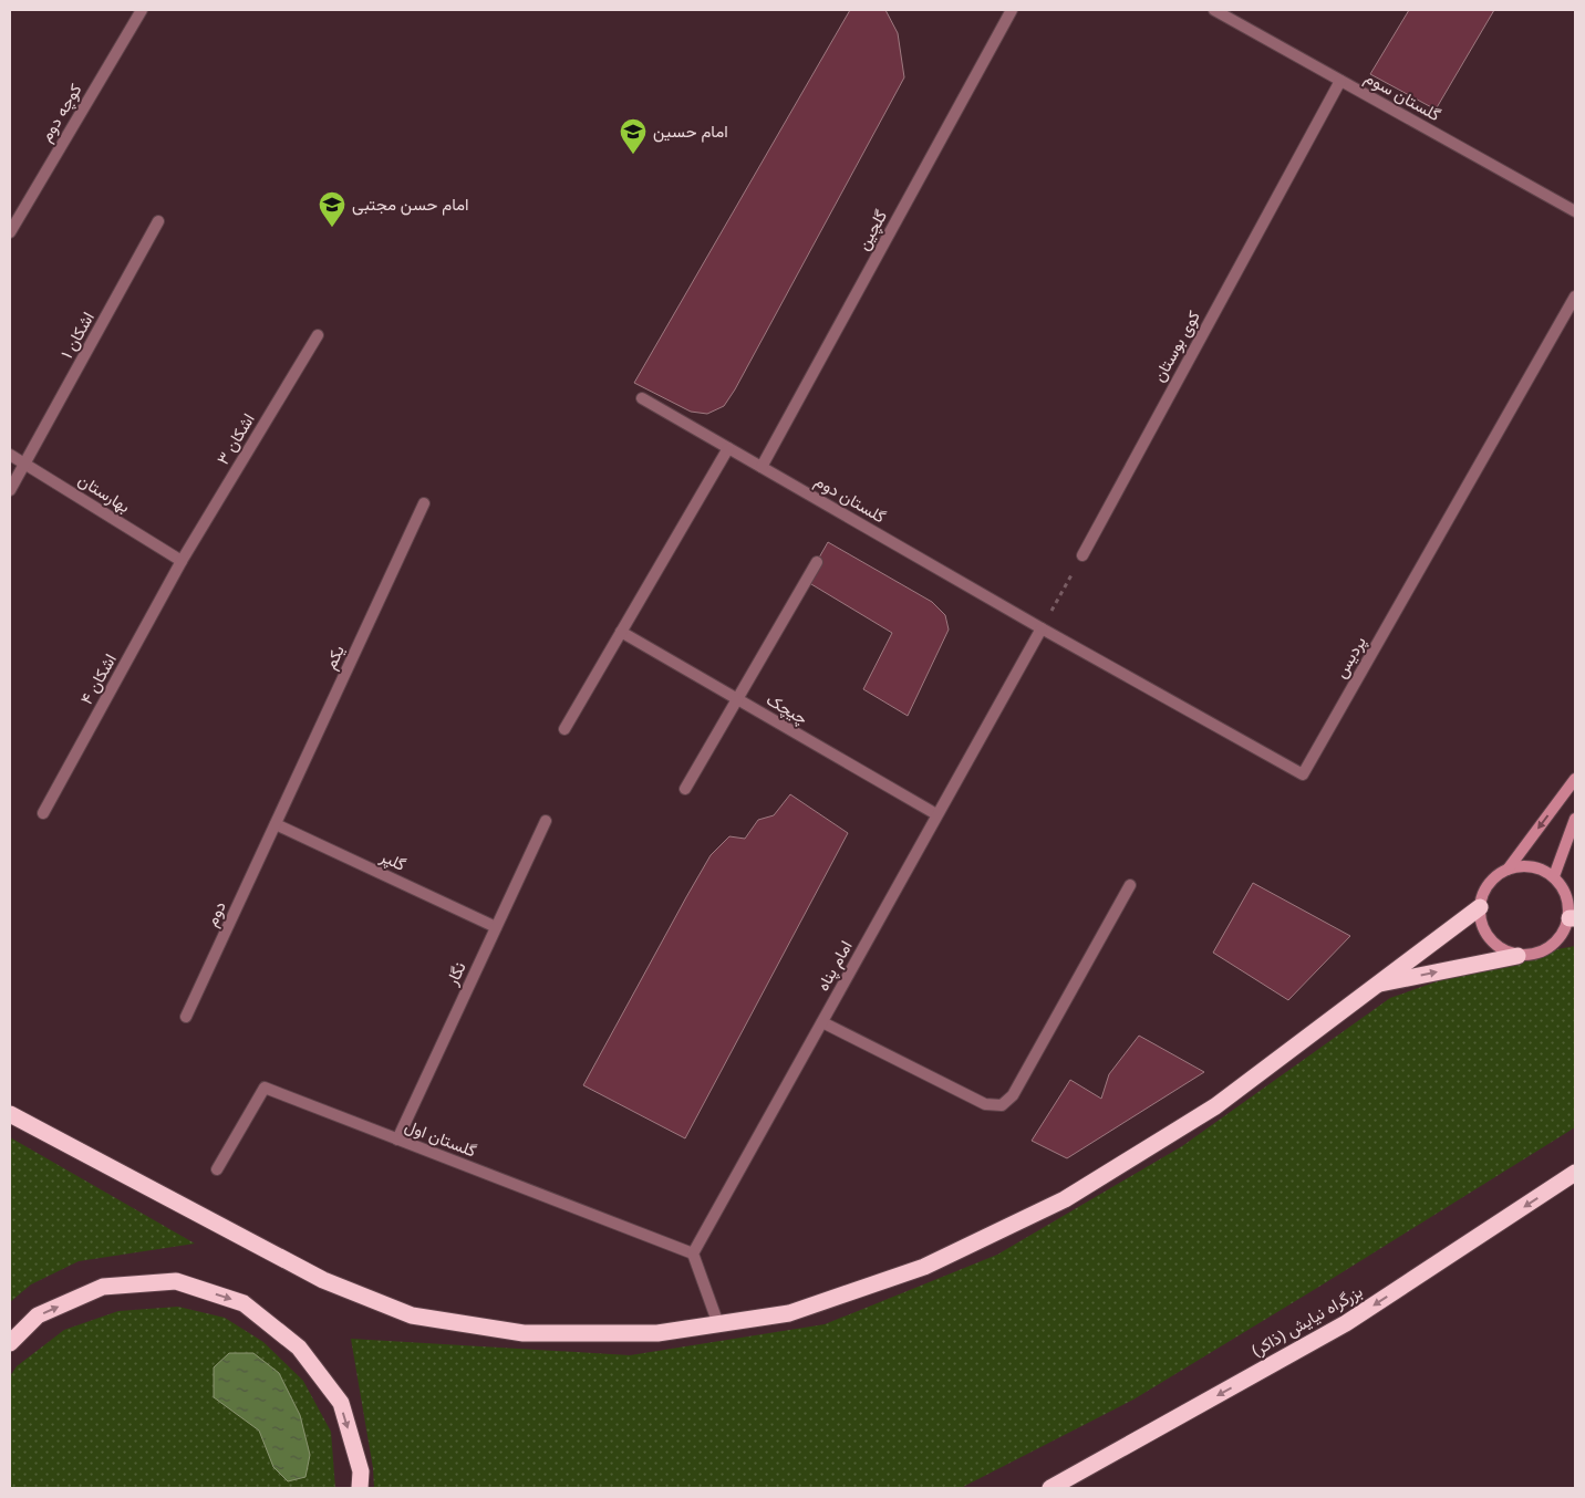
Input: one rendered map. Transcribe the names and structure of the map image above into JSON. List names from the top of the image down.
{
  "streets": {
    "highway": ["بزرگراه نیایش (ذاکر)"],
    "street": [
      "گلستان سوم",
      "کوچه دوم",
      "گلچین",
      "اشکان ۱",
      "کوی بوستان",
      "اشکان ۳",
      "بهارستان",
      "گلستان دوم",
      "یکم",
      "پردیس",
      "اشکان ۴",
      "چیچک",
      "گلپر",
      "دوم",
      "امام پناه",
      "نگار",
      "گلستان اول"
    ]
  },
  "crossings": [
    ["گلستان سوم", "کوی بوستان"],
    ["گلچین", "گلستان دوم"],
    ["اشکان ۱", "بهارستان"],
    ["اشکان ۳", "بهارستان"],
    ["اشکان ۳", "اشکان ۴"],
    ["بهارستان", "اشکان ۴"],
    ["گلستان دوم", "پردیس"],
    ["گلستان دوم", "امام پناه"],
    ["یکم", "گلپر"],
    ["یکم", "دوم"],
    ["پردیس", "امام پناه"],
    ["چیچک", "امام پناه"],
    ["گلپر", "دوم"],
    ["گلپر", "نگار"],
    ["امام پناه", "گلستان اول"],
    ["نگار", "گلستان اول"]
  ],
  "one_way": ["بزرگراه نیایش (ذاکر)"],
  "places": {
    "school or university": ["امام حسین", "امام حسن مجتبی"]
  }
}
